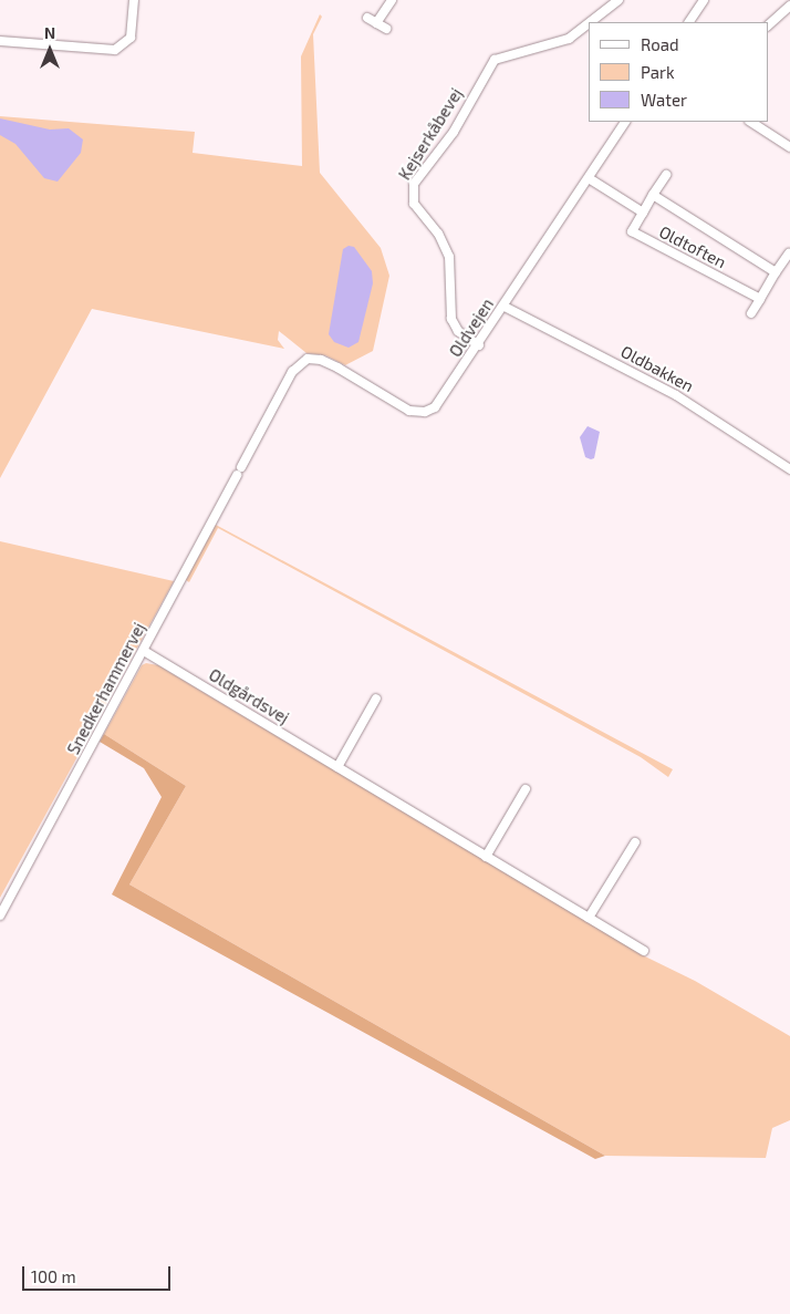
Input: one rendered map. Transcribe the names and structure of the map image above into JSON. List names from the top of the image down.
{
  "streets": {
    "street": [
      "Kejserkåbevej",
      "Oldtoften",
      "Oldvejen",
      "Oldbakken",
      "Snedkerhammervej",
      "Oldgårdsvej"
    ]
  },
  "crossings": [
    ["Kejserkåbevej", "Oldvejen"],
    ["Oldtoften", "Oldvejen"],
    ["Oldvejen", "Oldbakken"],
    ["Oldvejen", "Snedkerhammervej"],
    ["Snedkerhammervej", "Oldgårdsvej"]
  ],
  "legend": ["Road", "Park", "Water"],
  "scale_bar": "100 m",
  "north": "top"
}
